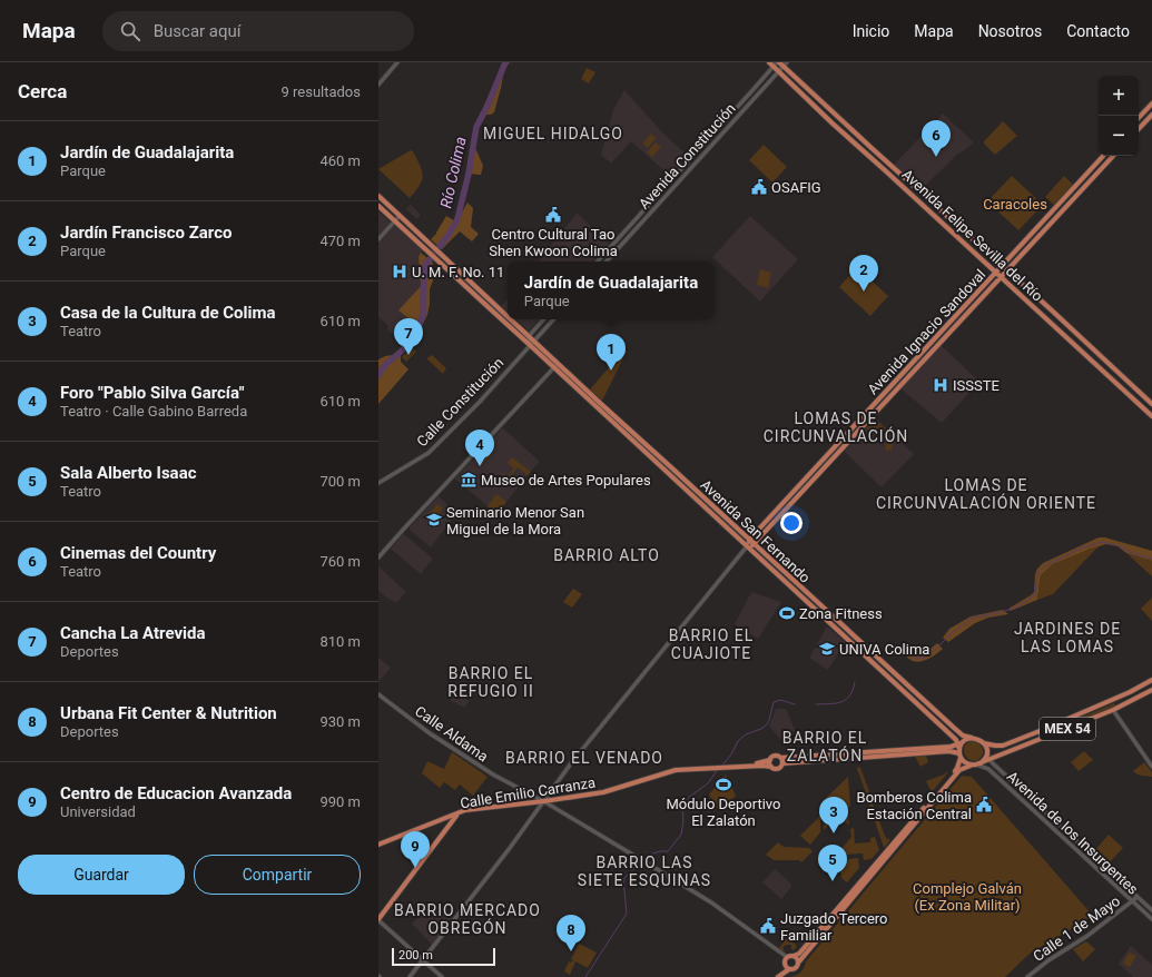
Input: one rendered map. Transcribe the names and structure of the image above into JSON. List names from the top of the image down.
{
  "streets": {
    "main road": [
      "Avenida Felipe Sevilla del Río",
      "Avenida Ignacio Sandoval",
      "Avenida San Fernando",
      "MEX 54",
      "Calle Emilio Carranza"
    ],
    "street": [
      "Avenida Constitución",
      "Calle Constitución",
      "Calle Aldama",
      "Avenida de los Insurgentes",
      "Calle 1 de Mayo"
    ]
  },
  "crossings": [
    ["Avenida Constitución", "Avenida Felipe Sevilla del Río"],
    ["Avenida Felipe Sevilla del Río", "Avenida Ignacio Sandoval"],
    ["Avenida Ignacio Sandoval", "Avenida San Fernando"],
    ["Calle Constitución", "Avenida San Fernando"],
    ["Avenida San Fernando", "MEX 54"],
    ["Avenida San Fernando", "Avenida de los Insurgentes"],
    ["MEX 54", "Avenida de los Insurgentes"],
    ["Calle Aldama", "Calle Emilio Carranza"],
    ["Avenida de los Insurgentes", "Calle 1 de Mayo"]
  ],
  "districts": [
    "MIGUEL HIDALGO",
    "LOMAS DE CIRCUNVALACIÓN",
    "LOMAS DE CIRCUNVALACIÓN ORIENTE",
    "BARRIO ALTO",
    "JARDINES DE LAS LOMAS",
    "BARRIO EL CUAJIOTE",
    "BARRIO EL REFUGIO II",
    "BARRIO EL ZALATÓN",
    "BARRIO EL VENADO",
    "BARRIO LAS SIETE ESQUINAS",
    "BARRIO MERCADO OBREGÓN"
  ],
  "water": ["Río Colima"],
  "parks": ["Caracoles", "Complejo Galván (Ex Zona Militar)"],
  "places": {
    "public building": [
      "OSAFIG",
      "Centro Cultural Tao Shen Kwoon Colima",
      "Bomberos Colima Estación Central",
      "Juzgado Tercero Familiar"
    ],
    "hospital": ["U. M. F. No. 11", "ISSSTE"],
    "museum": ["Museo de Artes Populares"],
    "school or university": ["Seminario Menor San Miguel de la Mora", "UNIVA Colima"],
    "sports": ["Zona Fitness", "Módulo Deportivo El Zalatón"]
  },
  "scale_bar": "200 m",
  "page": {
    "header": "Mapa",
    "search": "Buscar aquí",
    "nav": [
      "Inicio",
      "Mapa",
      "Nosotros",
      "Contacto"
    ],
    "heading": ["Cerca", "9 resultados"],
    "map_buttons": ["+", "−"],
    "list": [
      {
        "mark": "1",
        "name": "Jardín de Guadalajarita",
        "note": "Parque",
        "value": "460 m"
      },
      {
        "mark": "2",
        "name": "Jardín Francisco Zarco",
        "note": "Parque",
        "value": "470 m"
      },
      {
        "mark": "3",
        "name": "Casa de la Cultura de Colima",
        "note": "Teatro",
        "value": "610 m"
      },
      {
        "mark": "4",
        "name": "Foro \"Pablo Silva García\"",
        "note": "Teatro · Calle Gabino Barreda",
        "value": "610 m"
      },
      {
        "mark": "5",
        "name": "Sala Alberto Isaac",
        "note": "Teatro",
        "value": "700 m"
      },
      {
        "mark": "6",
        "name": "Cinemas del Country",
        "note": "Teatro",
        "value": "760 m"
      },
      {
        "mark": "7",
        "name": "Cancha La Atrevida",
        "note": "Deportes",
        "value": "810 m"
      },
      {
        "mark": "8",
        "name": "Urbana Fit Center & Nutrition",
        "note": "Deportes",
        "value": "930 m"
      },
      {
        "mark": "9",
        "name": "Centro de Educacion Avanzada",
        "note": "Universidad",
        "value": "990 m"
      }
    ],
    "pins": [
      "6",
      "2",
      "7",
      "1",
      "4",
      "3",
      "9",
      "5",
      "8"
    ],
    "popup": ["Jardín de Guadalajarita", "Parque"],
    "buttons": ["Guardar", "Compartir"],
    "scale": "200 m"
  }
}
